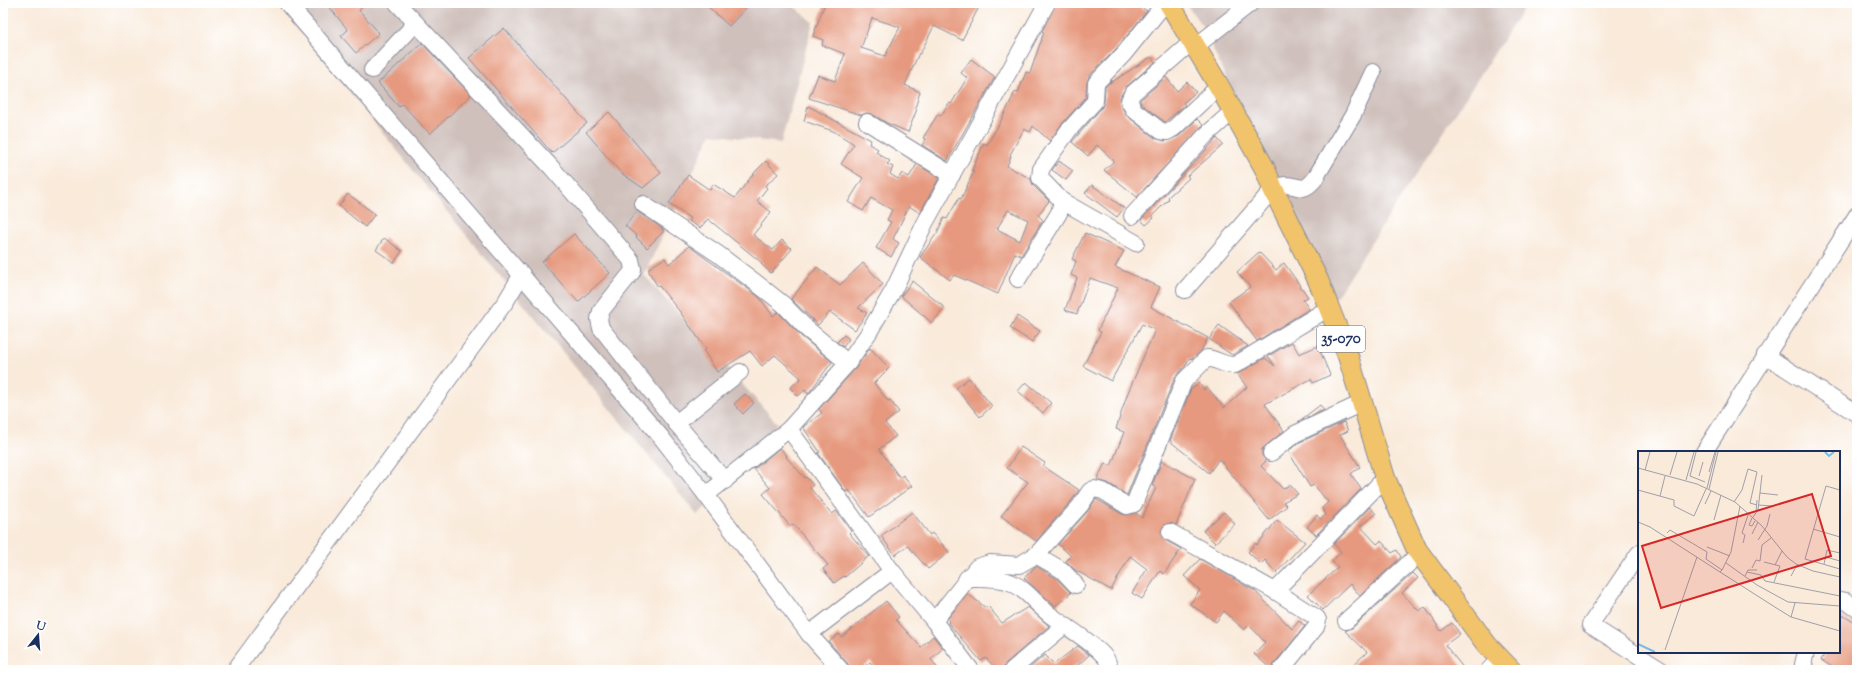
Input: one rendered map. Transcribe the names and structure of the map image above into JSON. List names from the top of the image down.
{
  "streets": {
    "main road": ["35-070"]
  },
  "north": "top"
}
